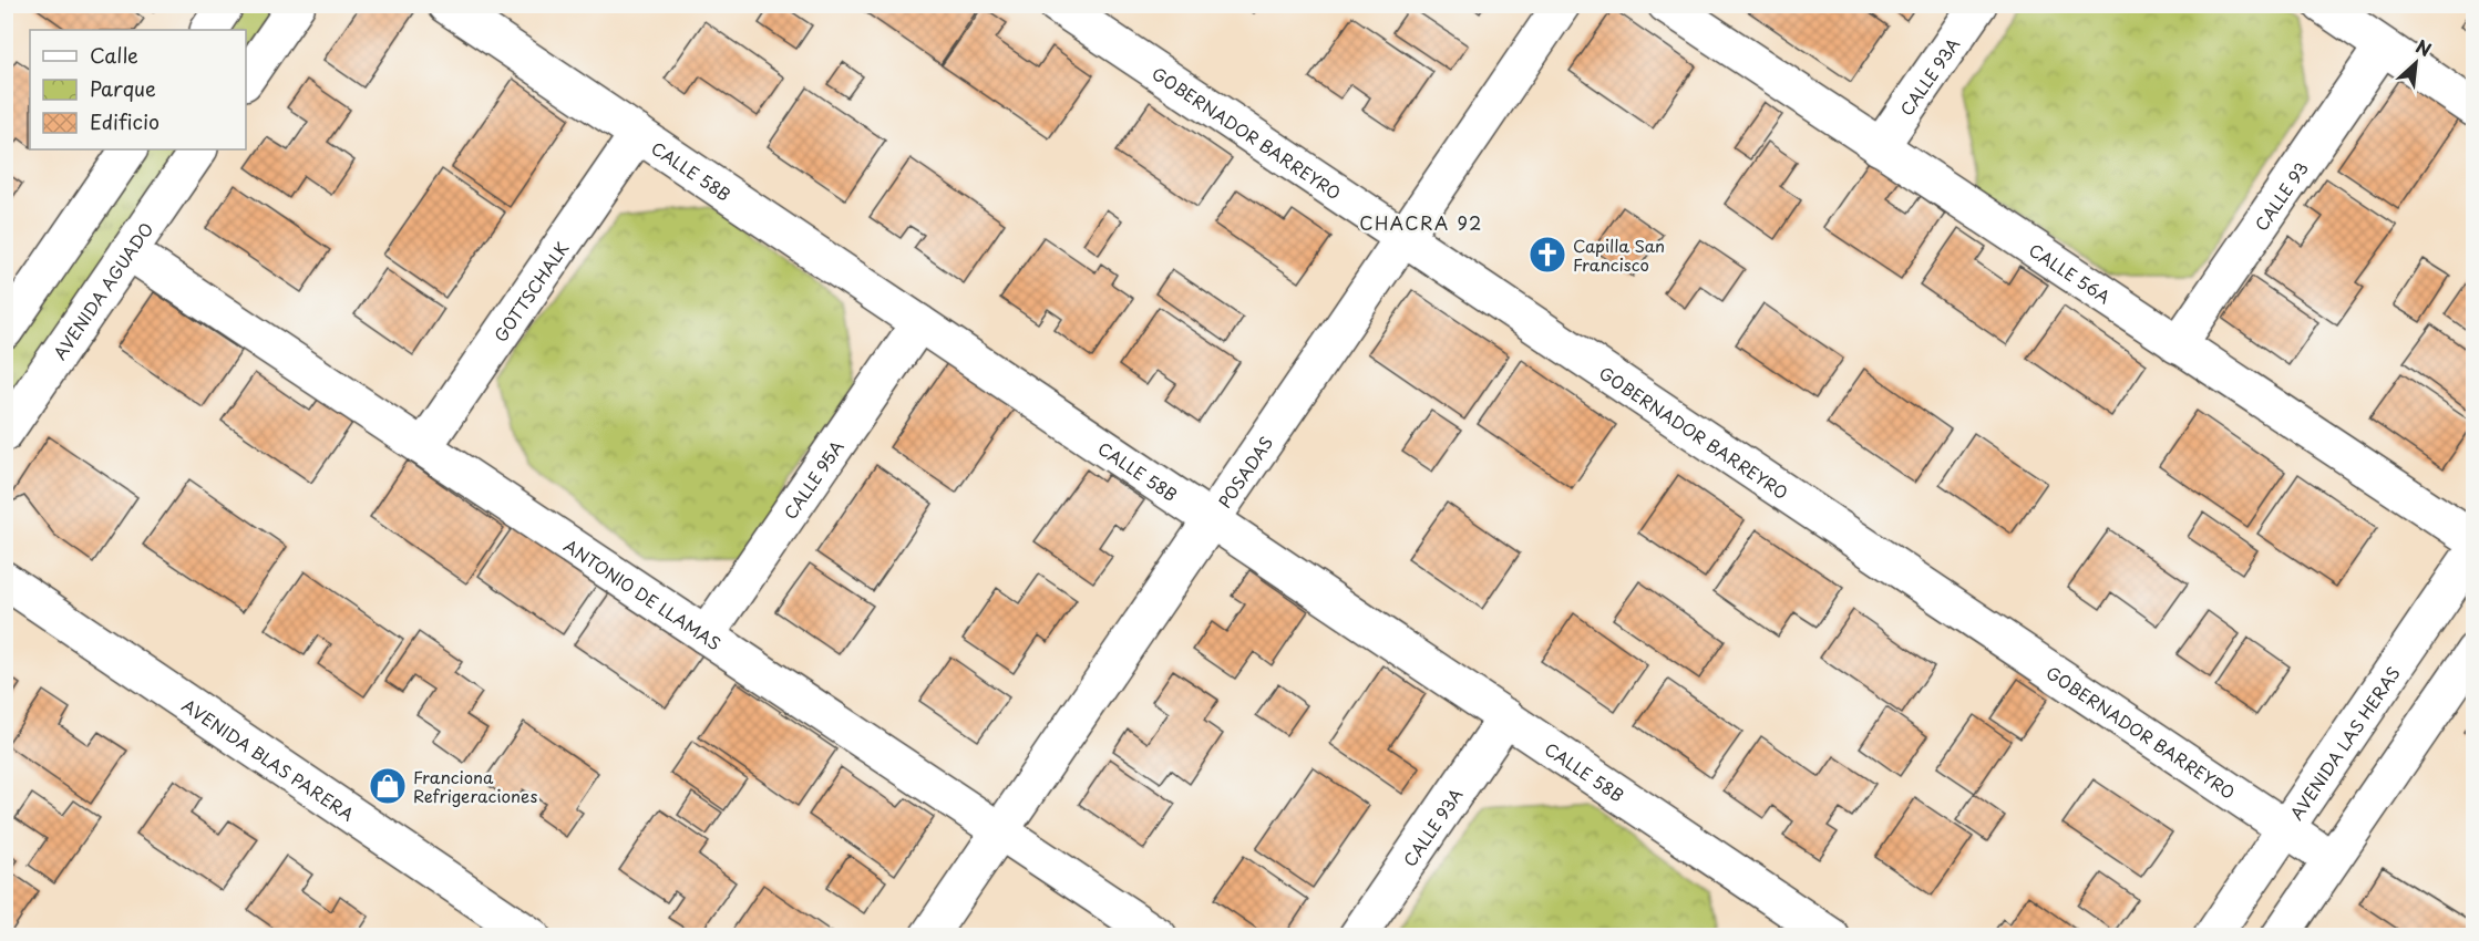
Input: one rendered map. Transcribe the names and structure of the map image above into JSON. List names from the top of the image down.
{
  "streets": {
    "street": [
      "CALLE 93A",
      "GOBERNADOR BARREYRO",
      "CALLE 58B",
      "CALLE 93",
      "CALLE 56A",
      "AVENIDA AGUADO",
      "GOTTSCHALK",
      "POSADAS",
      "CALLE 95A",
      "ANTONIO DE LLAMAS",
      "AVENIDA LAS HERAS",
      "AVENIDA BLAS PARERA"
    ]
  },
  "crossings": [
    ["CALLE 93A", "CALLE 58B"],
    ["CALLE 93A", "CALLE 56A"],
    ["GOBERNADOR BARREYRO", "POSADAS"],
    ["GOBERNADOR BARREYRO", "AVENIDA LAS HERAS"],
    ["CALLE 58B", "GOTTSCHALK"],
    ["CALLE 58B", "POSADAS"],
    ["CALLE 58B", "CALLE 95A"],
    ["CALLE 93", "CALLE 56A"],
    ["AVENIDA AGUADO", "ANTONIO DE LLAMAS"],
    ["GOTTSCHALK", "ANTONIO DE LLAMAS"],
    ["POSADAS", "ANTONIO DE LLAMAS"],
    ["CALLE 95A", "ANTONIO DE LLAMAS"]
  ],
  "districts": ["CHACRA 92"],
  "places": {
    "church": ["Capilla San Francisco"],
    "shop": ["Franciona Refrigeraciones"]
  },
  "legend": ["Calle", "Parque", "Edificio"],
  "north": "top right"
}
